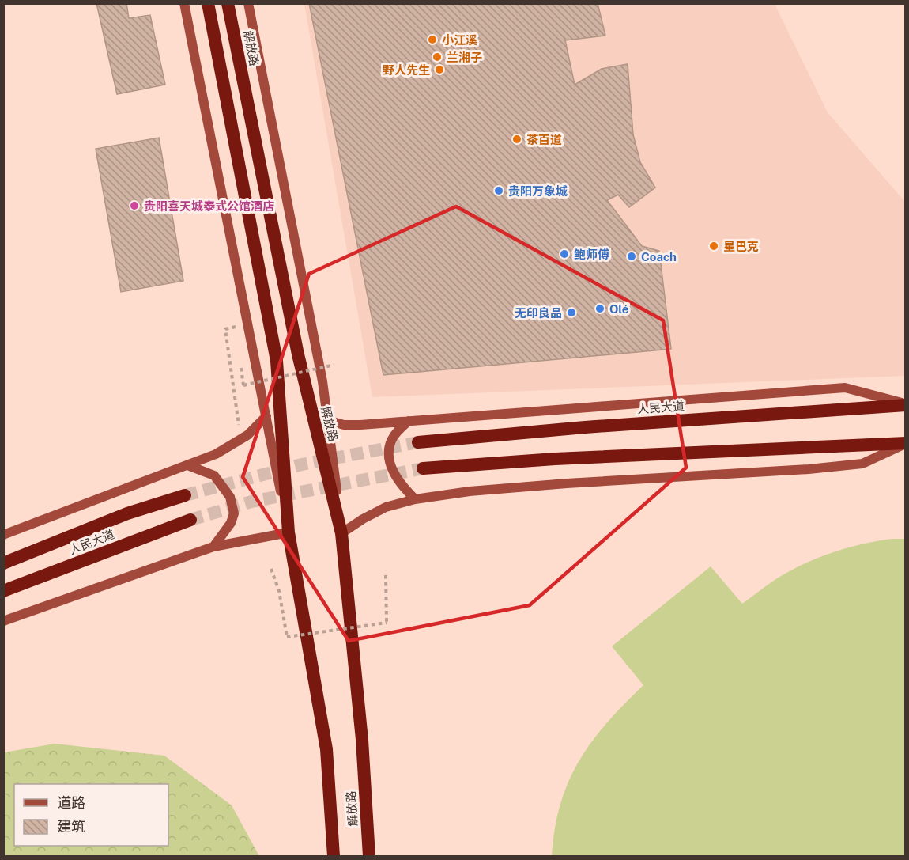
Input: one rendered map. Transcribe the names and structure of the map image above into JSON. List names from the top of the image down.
{
  "streets": {
    "highway": ["解放路", "人民大道"]
  },
  "places": [
    "小江溪",
    "兰湘子",
    "野人先生",
    "茶百道",
    "贵阳万象城",
    "贵阳喜天城泰式公馆酒店",
    "星巴克",
    "鲍师傅",
    "Coach",
    "Olé",
    "无印良品"
  ],
  "legend": ["道路", "建筑"]
}
